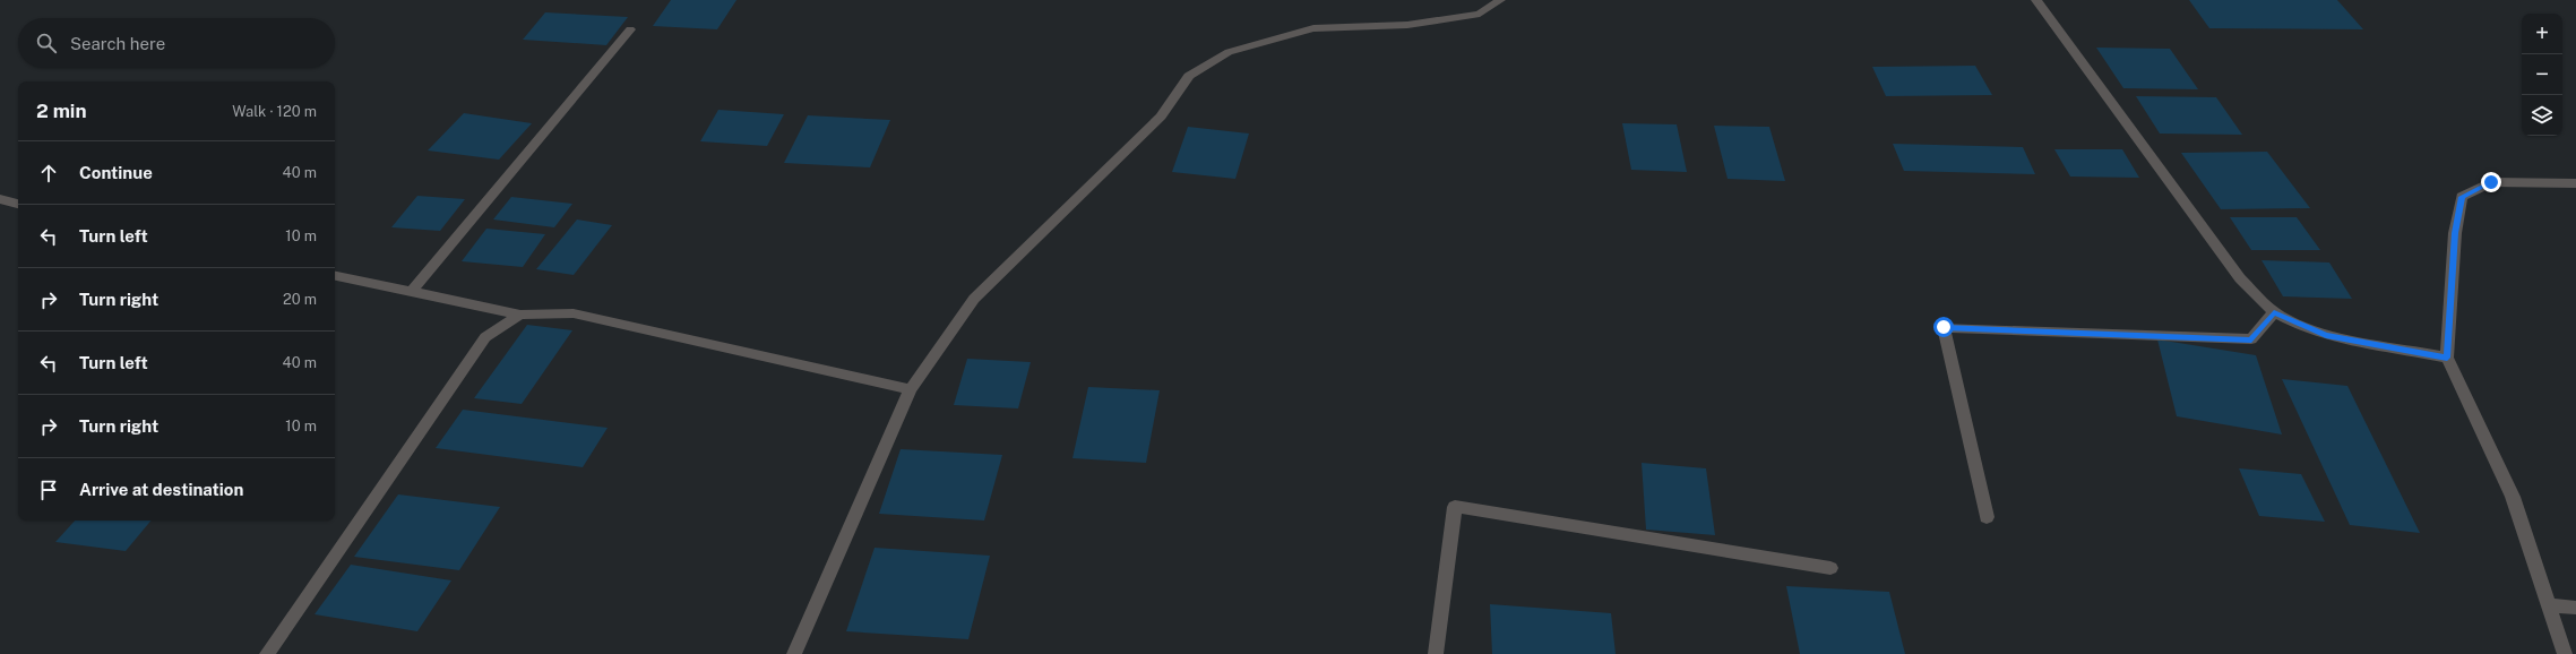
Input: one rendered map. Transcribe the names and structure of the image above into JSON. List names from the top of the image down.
{
  "page": {
    "map_buttons": ["+", "−"],
    "search": "Search here",
    "heading": ["2 min", "Walk · 120 m"],
    "list": [
      ["Continue", "40 m"],
      ["Turn left", "10 m"],
      ["Turn right", "20 m"],
      ["Turn left", "40 m"],
      ["Turn right", "10 m"],
      "Arrive at destination"
    ]
  }
}
